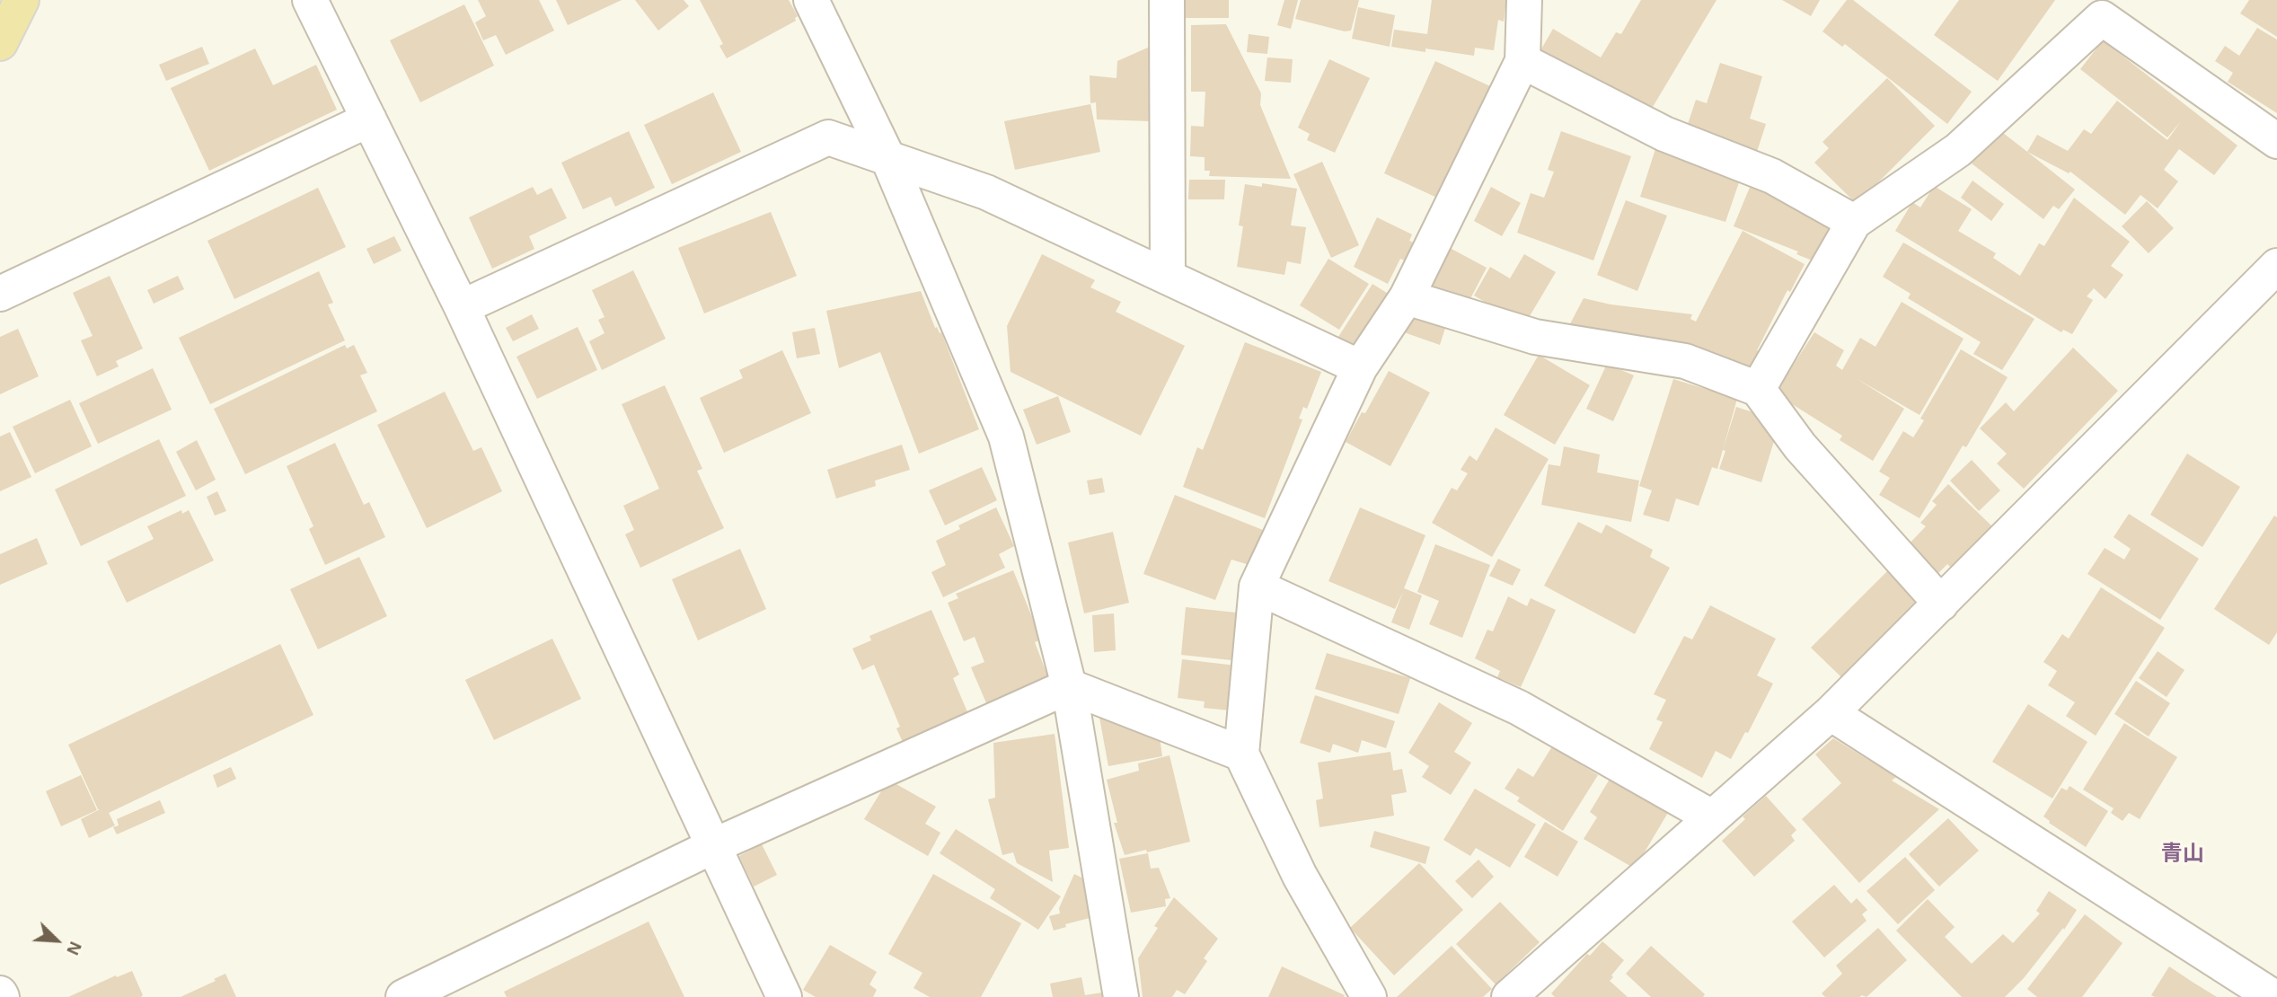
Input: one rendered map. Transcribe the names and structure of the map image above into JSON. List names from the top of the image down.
{
  "districts": ["青山"],
  "north": "bottom right"
}
